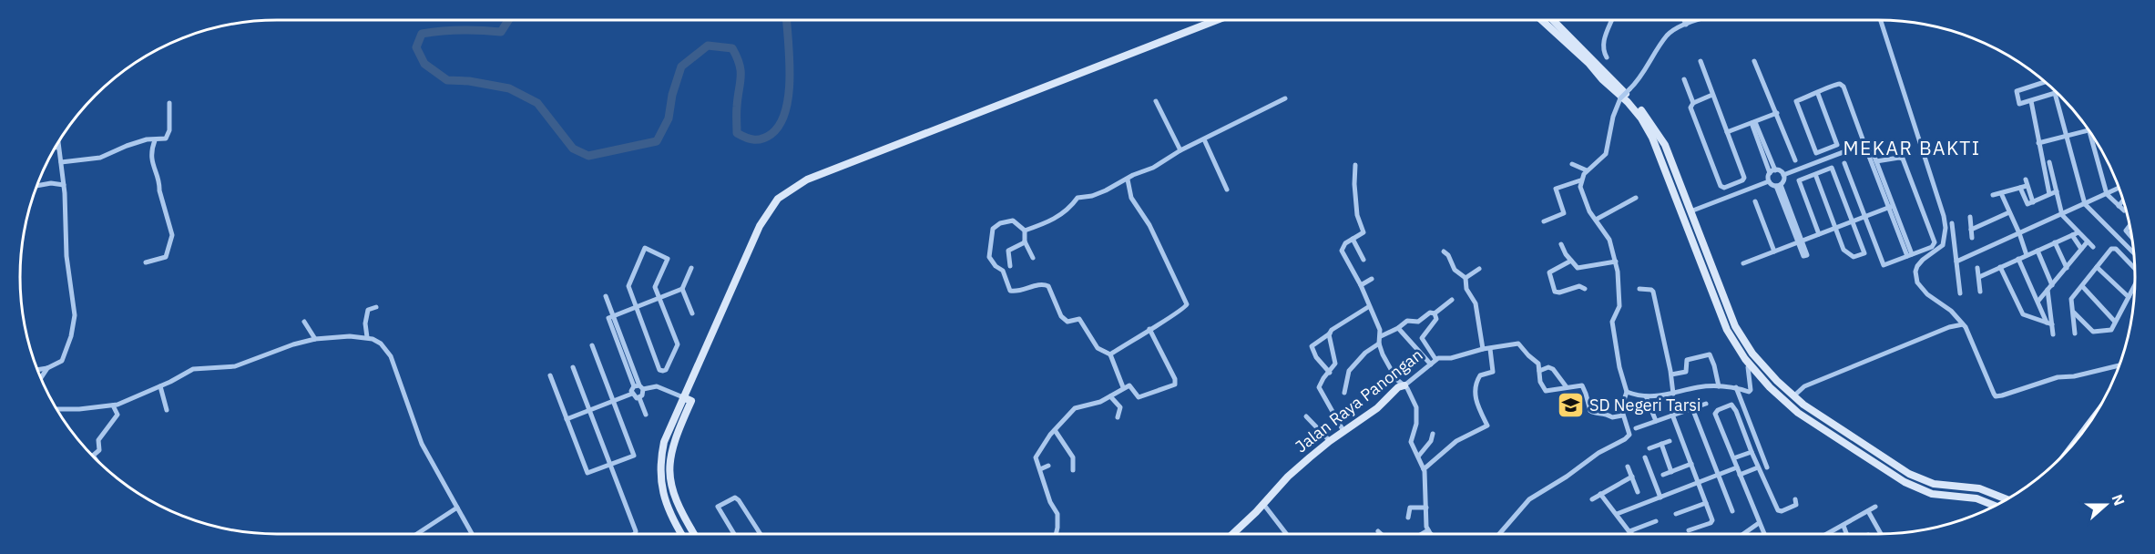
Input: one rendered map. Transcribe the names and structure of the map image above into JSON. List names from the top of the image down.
{
  "streets": {
    "street": ["Jalan Raya Panongan"]
  },
  "districts": ["MEKAR BAKTI"],
  "places": {
    "school or university": ["SD Negeri Tarsi"]
  },
  "north": "right"
}
